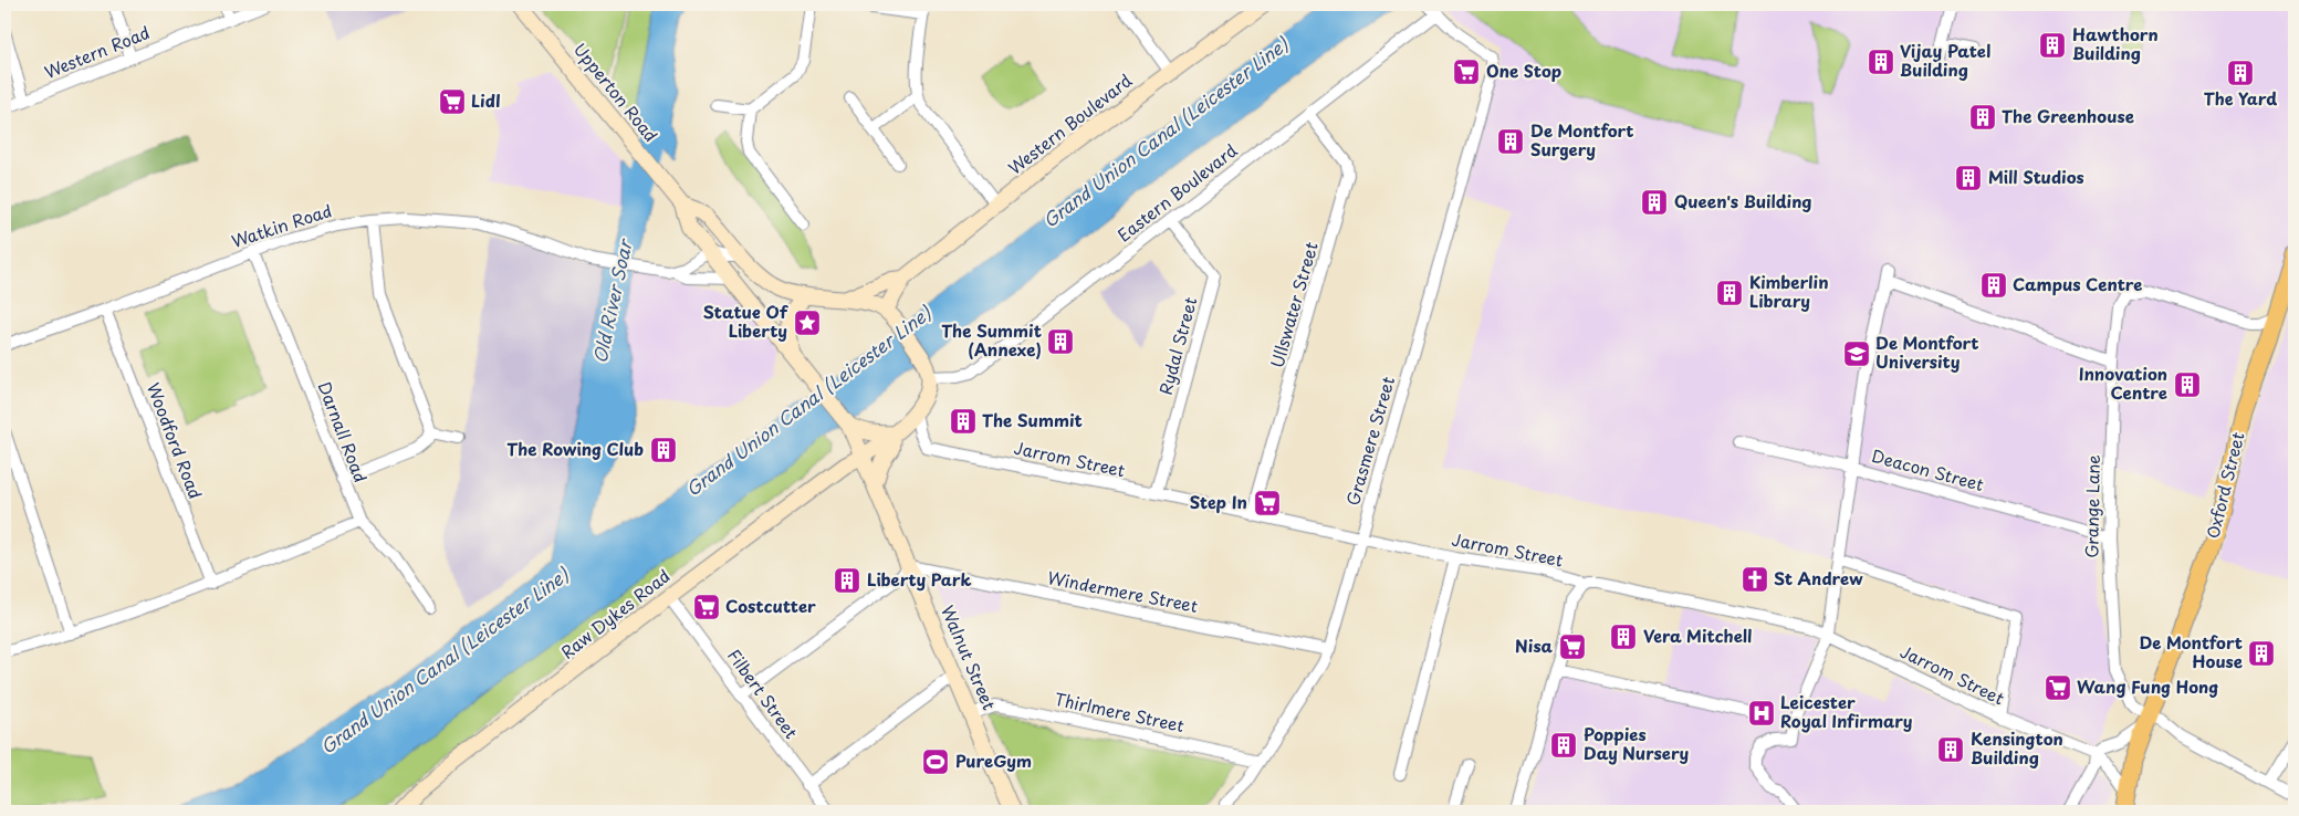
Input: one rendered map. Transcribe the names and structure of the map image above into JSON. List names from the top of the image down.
{
  "streets": {
    "main road": ["Oxford Street"],
    "street": [
      "Western Road",
      "Upperton Road",
      "Western Boulevard",
      "Eastern Boulevard",
      "Watkin Road",
      "Ullswater Street",
      "Rydal Street",
      "Darnall Road",
      "Woodford Road",
      "Grasmere Street",
      "Jarrom Street",
      "Deacon Street",
      "Grange Lane",
      "Windermere Street",
      "Raw Dykes Road",
      "Walnut Street",
      "Filbert Street",
      "Thirlmere Street"
    ]
  },
  "crossings": [
    ["Upperton Road", "Western Boulevard"],
    ["Upperton Road", "Eastern Boulevard"],
    ["Upperton Road", "Watkin Road"],
    ["Upperton Road", "Jarrom Street"],
    ["Upperton Road", "Raw Dykes Road"],
    ["Upperton Road", "Walnut Street"],
    ["Western Boulevard", "Eastern Boulevard"],
    ["Western Boulevard", "Jarrom Street"],
    ["Eastern Boulevard", "Ullswater Street"],
    ["Eastern Boulevard", "Rydal Street"],
    ["Eastern Boulevard", "Grasmere Street"],
    ["Eastern Boulevard", "Jarrom Street"],
    ["Watkin Road", "Darnall Road"],
    ["Watkin Road", "Woodford Road"],
    ["Ullswater Street", "Jarrom Street"],
    ["Rydal Street", "Jarrom Street"],
    ["Grasmere Street", "Jarrom Street"],
    ["Grasmere Street", "Windermere Street"],
    ["Grasmere Street", "Thirlmere Street"],
    ["Jarrom Street", "Oxford Street"],
    ["Deacon Street", "Grange Lane"],
    ["Oxford Street", "Grange Lane"],
    ["Windermere Street", "Walnut Street"],
    ["Raw Dykes Road", "Walnut Street"],
    ["Raw Dykes Road", "Filbert Street"],
    ["Walnut Street", "Thirlmere Street"]
  ],
  "water": ["Grand Union Canal (Leicester Line)", "Old River Soar"],
  "places": {
    "building": [
      "Hawthorn Building",
      "Vijay Patel Building",
      "The Yard",
      "The Greenhouse",
      "De Montfort Surgery",
      "Mill Studios",
      "Queen's Building",
      "Campus Centre",
      "Kimberlin Library",
      "The Summit (Annexe)",
      "Innovation Centre",
      "The Summit",
      "The Rowing Club",
      "Liberty Park",
      "Vera Mitchell",
      "De Montfort House",
      "Poppies Day Nursery",
      "Kensington Building"
    ],
    "supermarket": [
      "One Stop",
      "Lidl",
      "Step In",
      "Costcutter",
      "Nisa",
      "Wang Fung Hong"
    ],
    "place": ["Statue Of Liberty"],
    "school or university": ["De Montfort University"],
    "church": ["St Andrew"],
    "hospital": ["Leicester Royal Infirmary"],
    "sports": ["PureGym"]
  }
}
